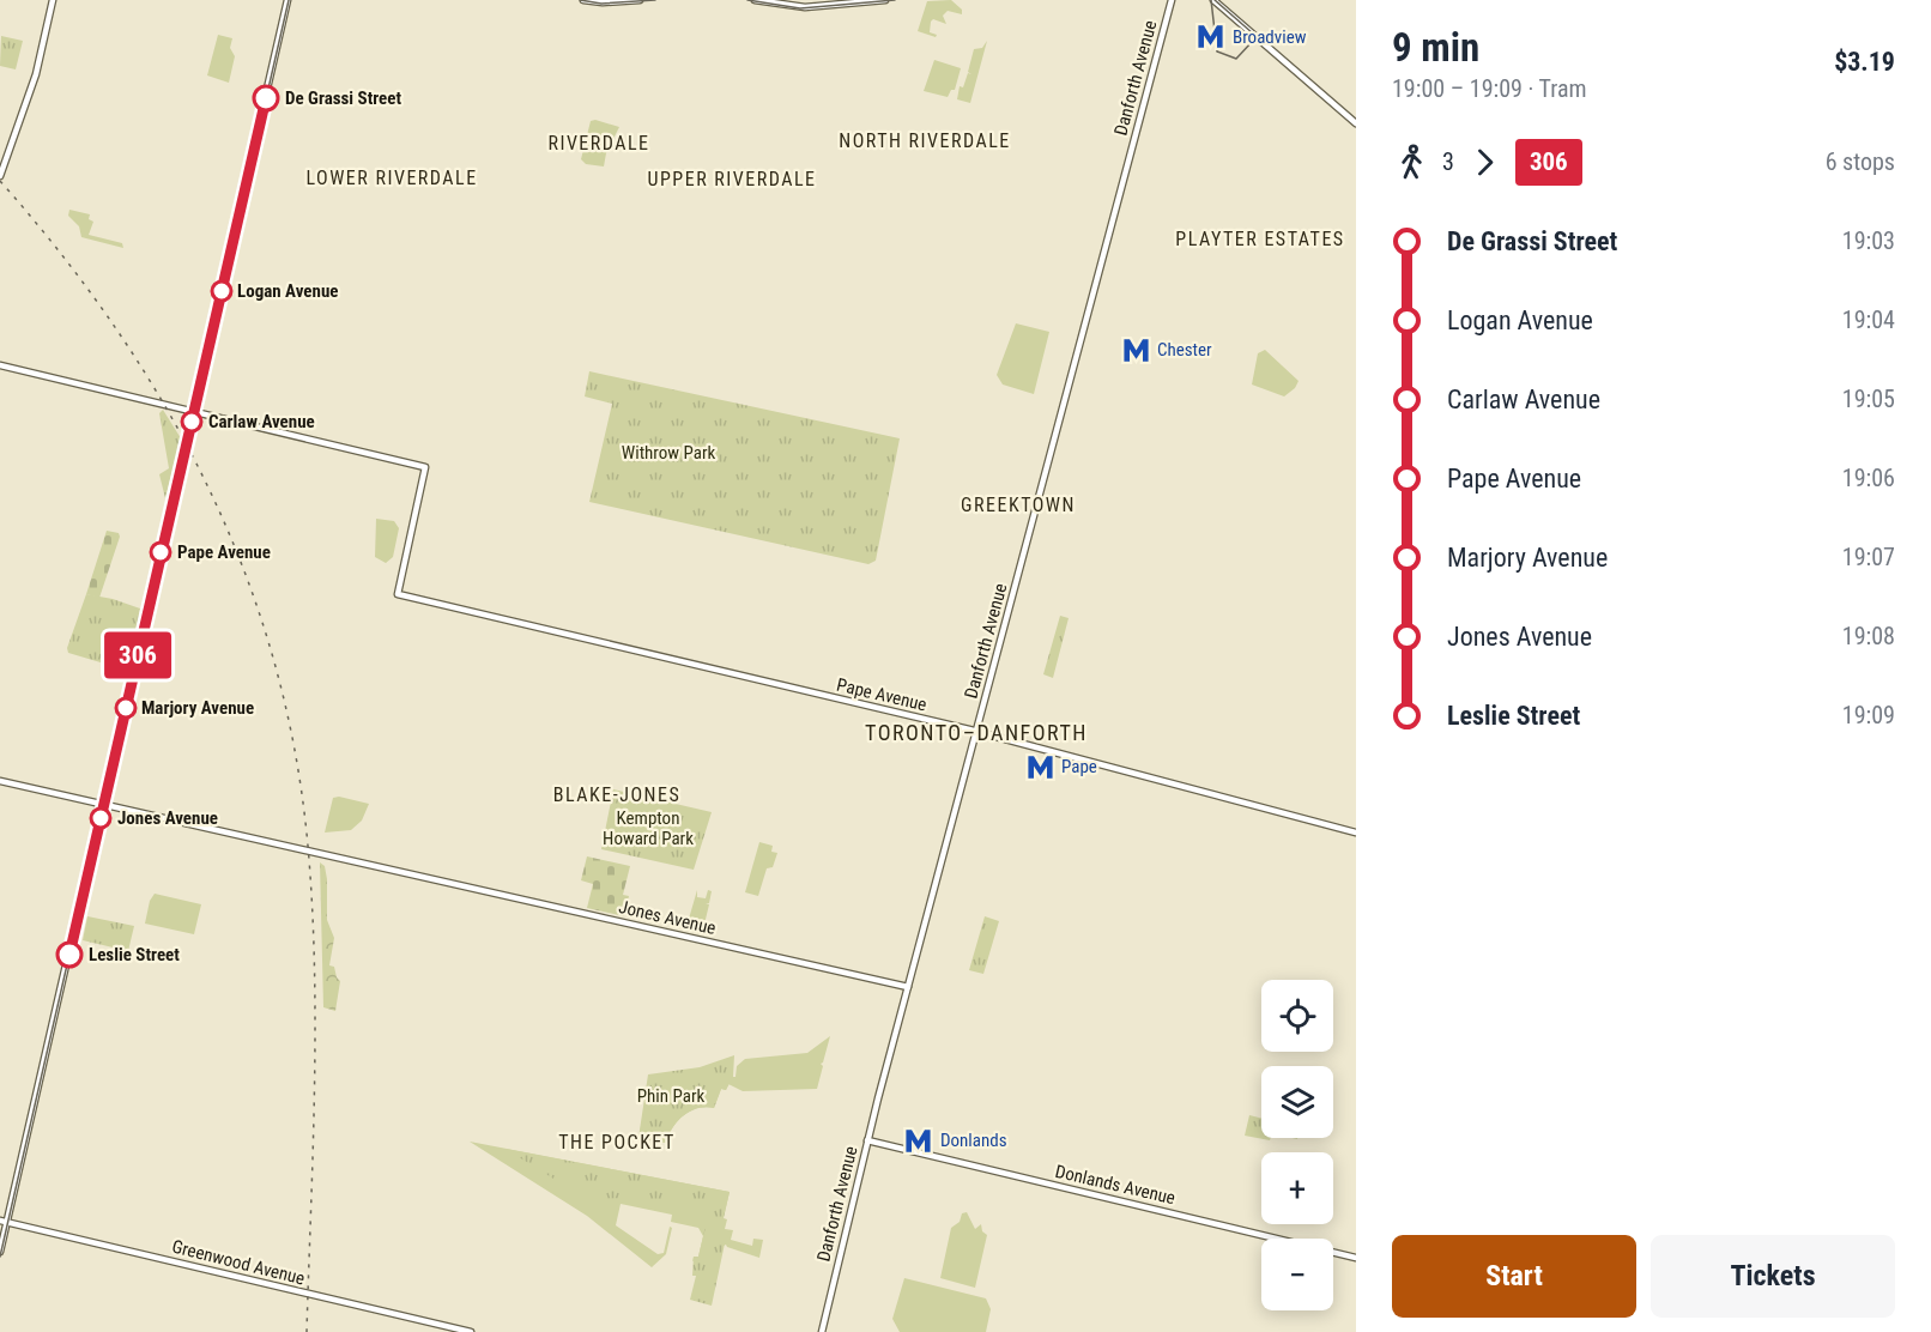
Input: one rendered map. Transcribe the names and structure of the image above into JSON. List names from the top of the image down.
{
  "streets": {
    "main road": [
      "Danforth Avenue",
      "Pape Avenue",
      "Jones Avenue",
      "Donlands Avenue",
      "Greenwood Avenue"
    ]
  },
  "crossings": [
    ["Danforth Avenue", "Pape Avenue"],
    ["Danforth Avenue", "Jones Avenue"],
    ["Danforth Avenue", "Donlands Avenue"]
  ],
  "districts": [
    "NORTH RIVERDALE",
    "RIVERDALE",
    "LOWER RIVERDALE",
    "UPPER RIVERDALE",
    "PLAYTER ESTATES",
    "GREEKTOWN",
    "TORONTO–DANFORTH",
    "BLAKE-JONES",
    "THE POCKET"
  ],
  "parks": ["Withrow Park", "Kempton Howard Park", "Phin Park"],
  "places": {
    "metro station": [
      "Broadview",
      "Chester",
      "Pape",
      "Donlands"
    ],
    "other": [
      "De Grassi Street",
      "Logan Avenue",
      "Carlaw Avenue",
      "Pape Avenue",
      "Marjory Avenue",
      "Jones Avenue",
      "Leslie Street"
    ]
  },
  "lines": ["tram line 306"],
  "page": {
    "on_map": "306",
    "heading": ["9 min", "19:00 – 19:09 · Tram", "$3.19"],
    "legs": ["3", "306", "6 stops"],
    "list": [
      {
        "name": "De Grassi Street",
        "value": "19:03"
      },
      {
        "name": "Logan Avenue",
        "value": "19:04"
      },
      {
        "name": "Carlaw Avenue",
        "value": "19:05"
      },
      {
        "name": "Pape Avenue",
        "value": "19:06"
      },
      {
        "name": "Marjory Avenue",
        "value": "19:07"
      },
      {
        "name": "Jones Avenue",
        "value": "19:08"
      },
      {
        "name": "Leslie Street",
        "value": "19:09"
      }
    ],
    "map_buttons": ["+", "−"],
    "buttons": ["Start", "Tickets"]
  }
}
